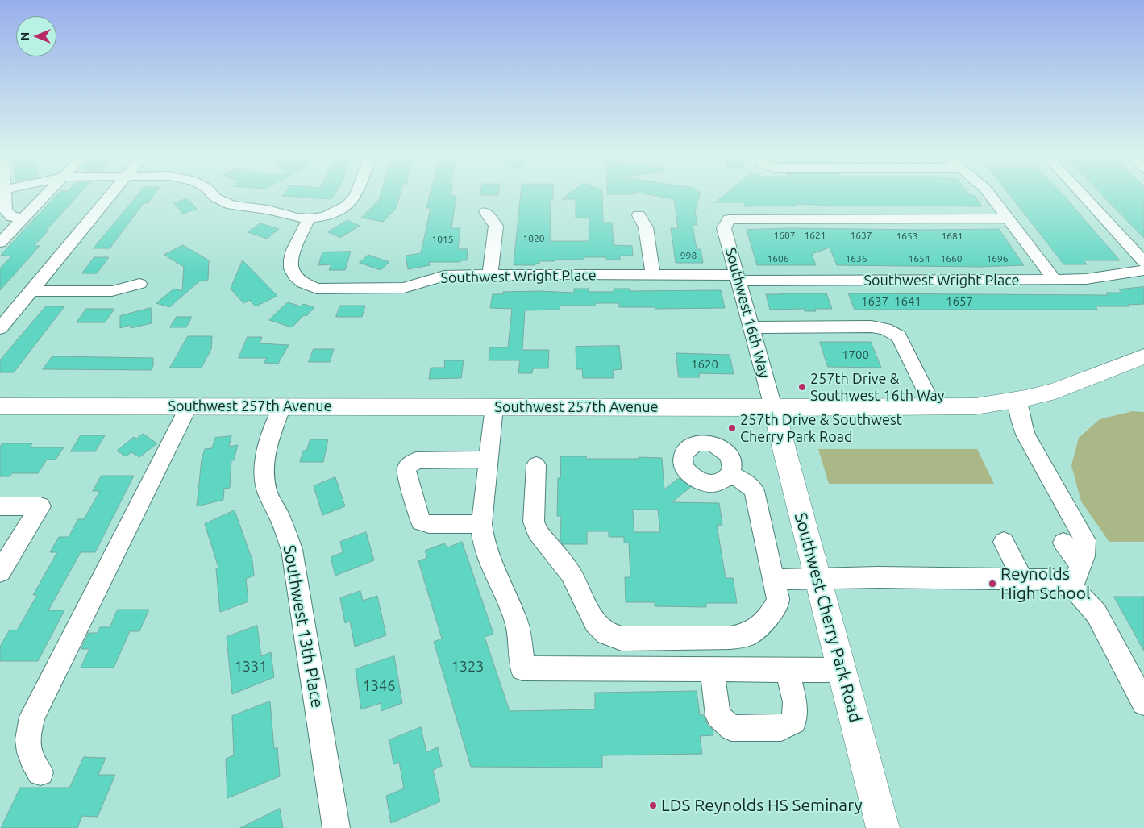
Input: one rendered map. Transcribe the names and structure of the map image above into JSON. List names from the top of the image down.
{
  "streets": {
    "main road": ["Southwest 257th Avenue", "Southwest Cherry Park Road"],
    "street": ["Southwest Wright Place", "Southwest 16th Way", "Southwest 13th Place"]
  },
  "crossings": [
    ["Southwest Wright Place", "Southwest 16th Way"],
    ["Southwest 16th Way", "Southwest 257th Avenue"],
    ["Southwest 16th Way", "Southwest Cherry Park Road"],
    ["Southwest 257th Avenue", "Southwest Cherry Park Road"],
    ["Southwest 257th Avenue", "Southwest 13th Place"]
  ],
  "places": [
    "257th Drive & Southwest 16th Way",
    "257th Drive & Southwest Cherry Park Road",
    "Reynolds High School",
    "LDS Reynolds HS Seminary"
  ],
  "house_numbers": [
    "1607",
    "1621",
    "1637",
    "1653",
    "1681",
    "1020",
    "1015",
    "998",
    "1606",
    "1636",
    "1654",
    "1660",
    "1696",
    "1637",
    "1641",
    "1657",
    "1700",
    "1620",
    "1331",
    "1323",
    "1346"
  ],
  "north": "left"
}
